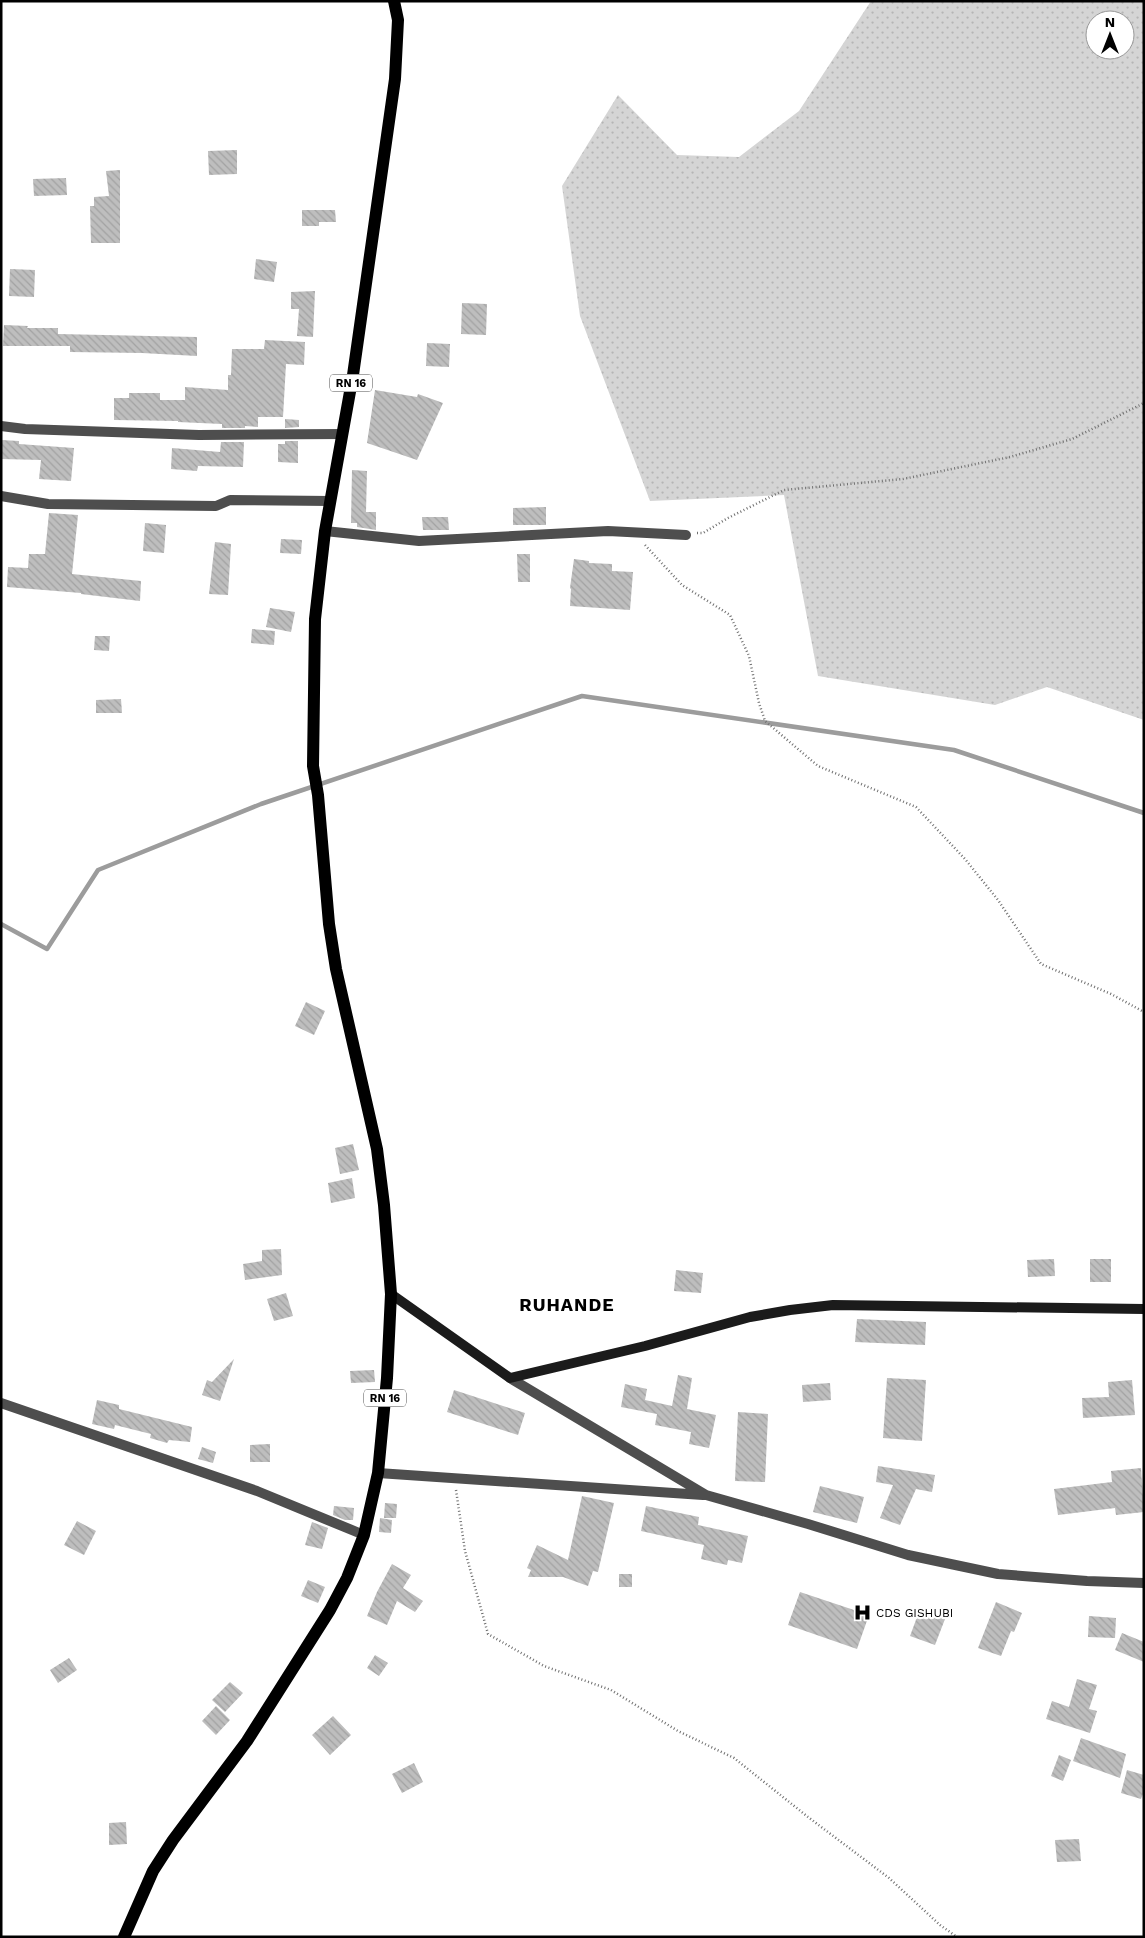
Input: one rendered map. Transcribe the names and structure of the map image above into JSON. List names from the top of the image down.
{
  "streets": {
    "main road": ["RN 16"]
  },
  "districts": ["RUHANDE"],
  "places": {
    "hospital": ["CDS GISHUBI"]
  },
  "north": "top"
}
